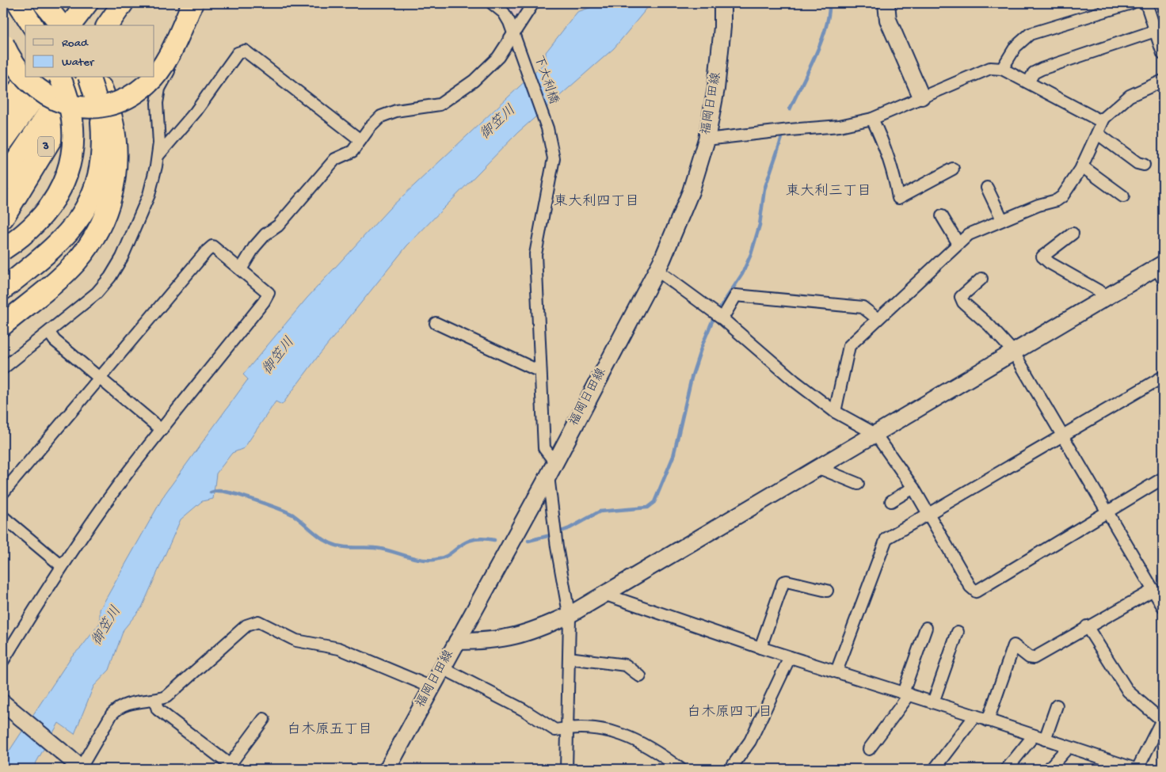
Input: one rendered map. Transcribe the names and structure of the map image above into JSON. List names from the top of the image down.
{
  "streets": {
    "highway": ["3"],
    "main road": ["福岡日田線"],
    "street": ["下大利橋"]
  },
  "crossings": [
    ["下大利橋", "福岡日田線"]
  ],
  "districts": [
    "東大利三丁目",
    "東大利四丁目",
    "白木原四丁目",
    "白木原五丁目"
  ],
  "water": ["御笠川"],
  "legend": ["Road", "Water"]
}
